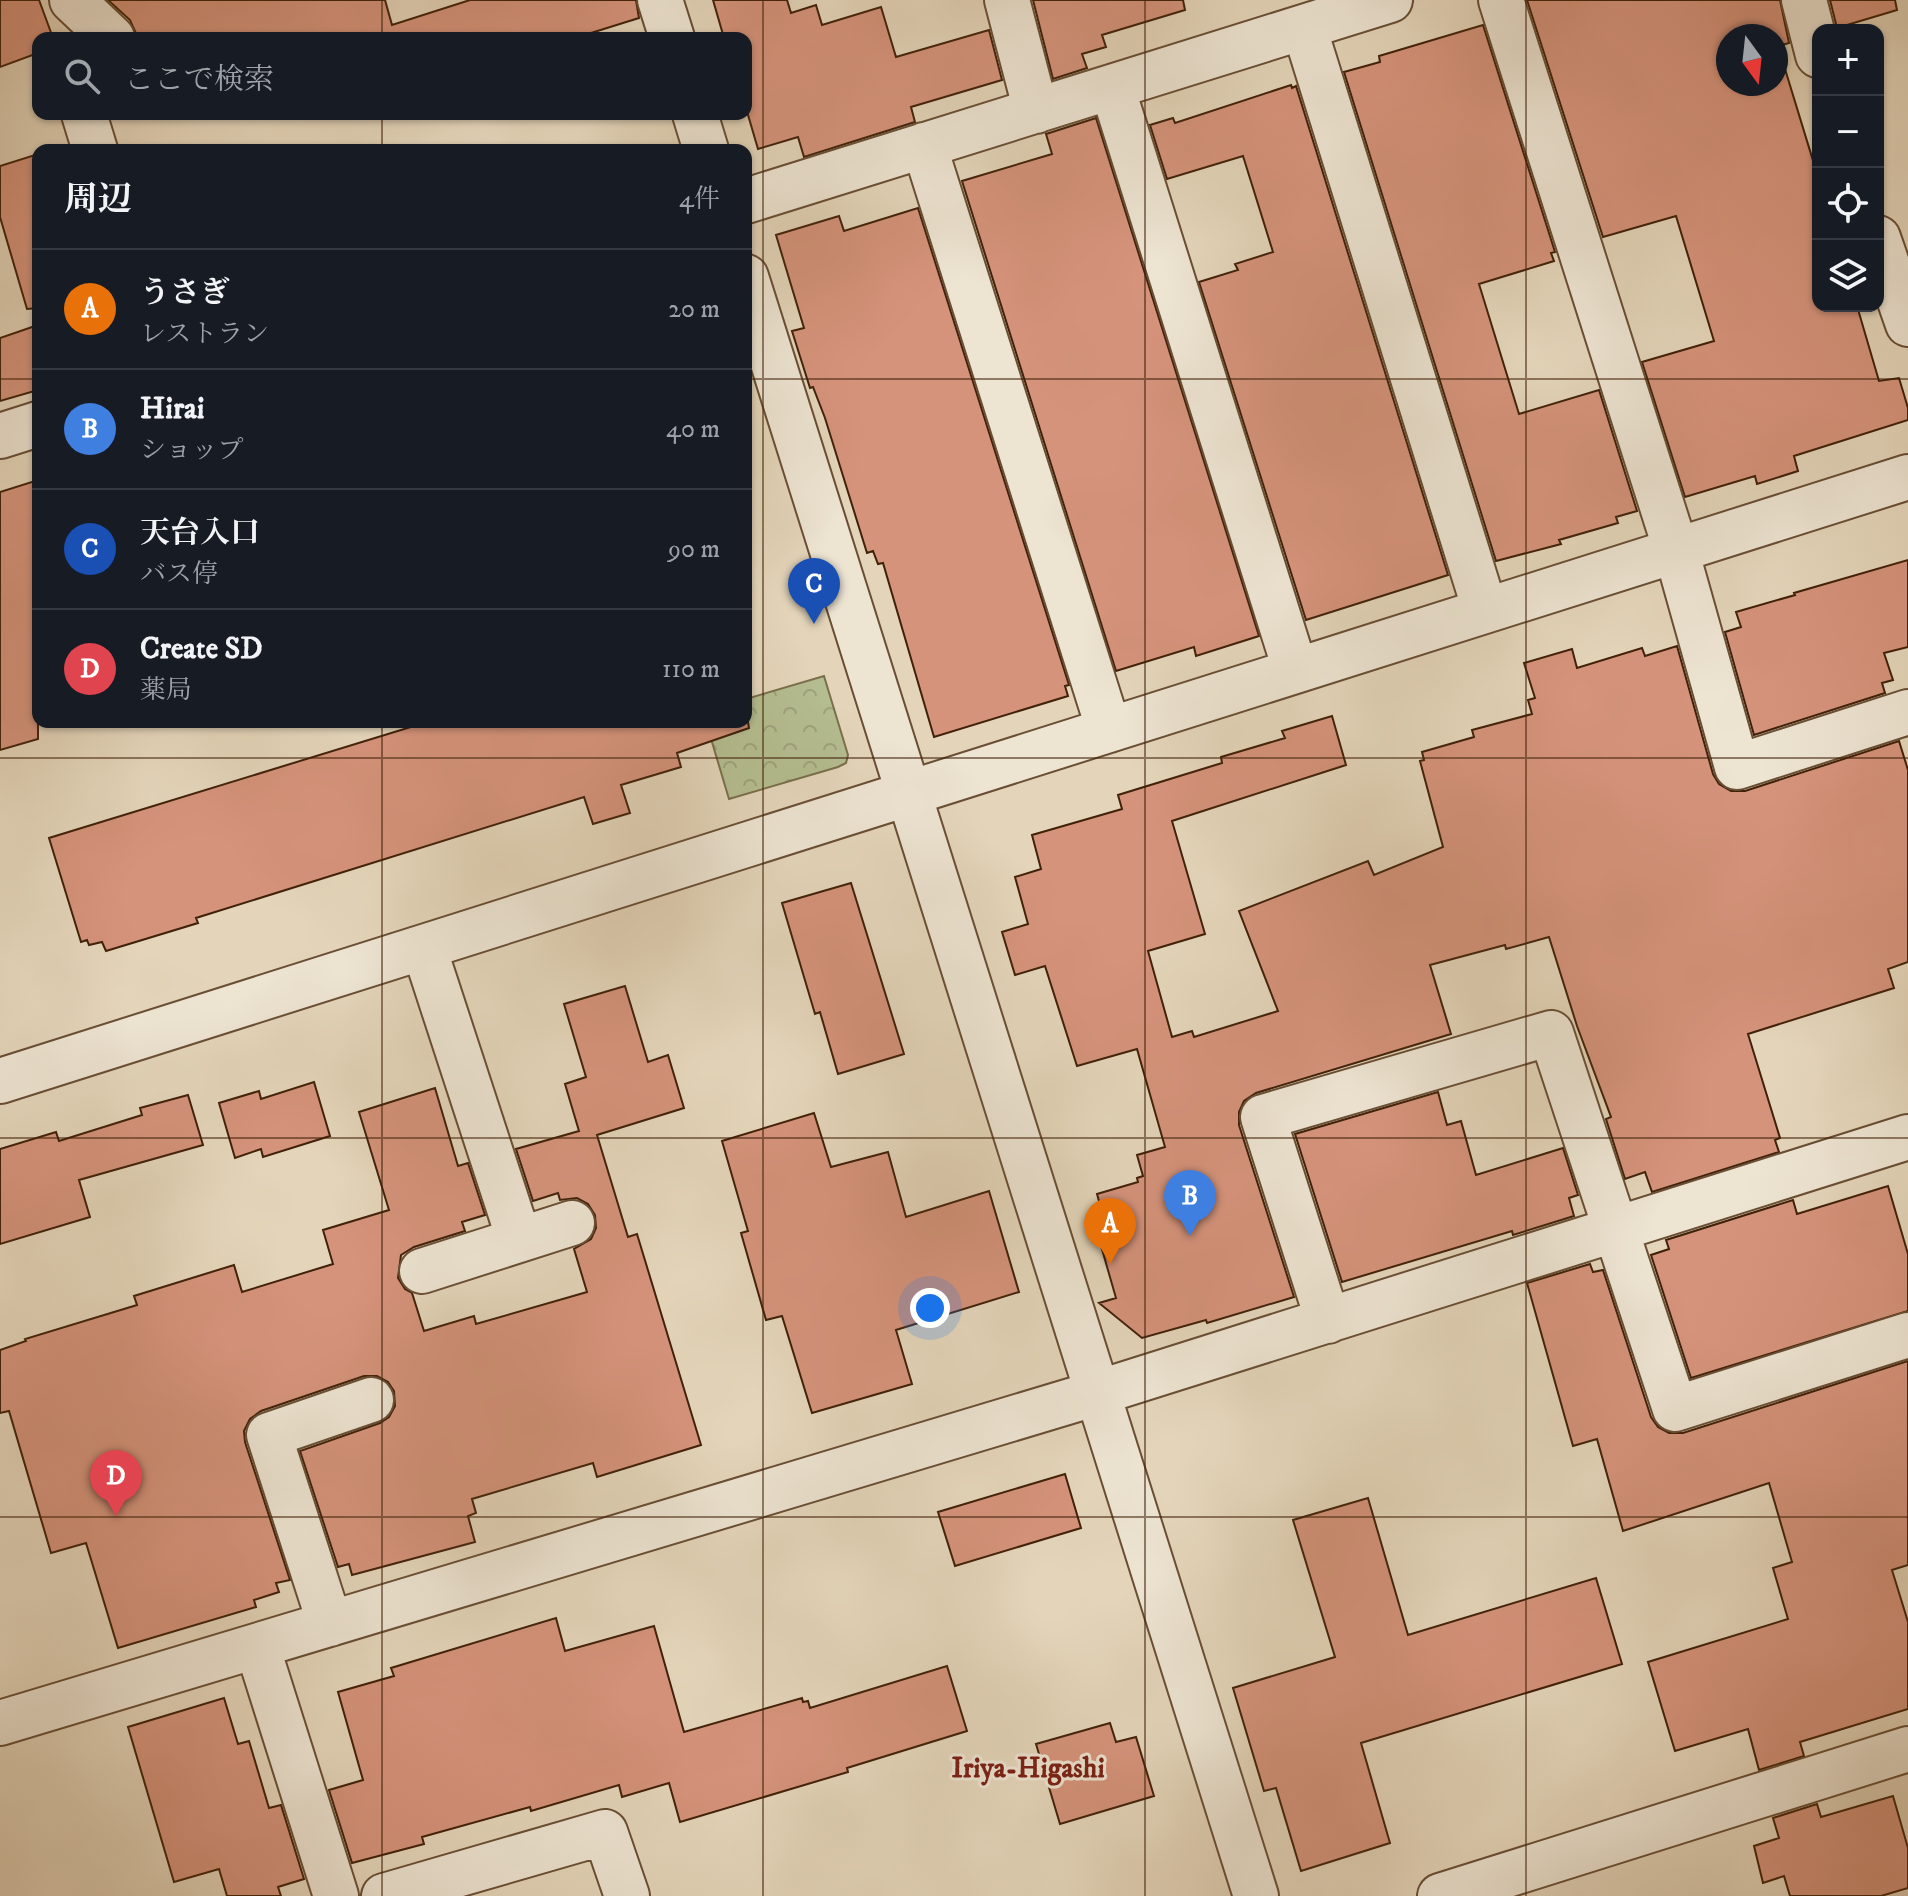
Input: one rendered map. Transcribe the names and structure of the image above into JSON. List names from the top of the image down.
{
  "districts": ["Iriya-Higashi"],
  "north": "bottom",
  "page": {
    "map_buttons": ["+", "−"],
    "search": "ここで検索",
    "heading": ["周辺", "4件"],
    "list": [
      {
        "mark": "A",
        "name": "うさぎ",
        "note": "レストラン",
        "value": "20 m"
      },
      {
        "mark": "B",
        "name": "Hirai",
        "note": "ショップ",
        "value": "40 m"
      },
      {
        "mark": "C",
        "name": "天台入口",
        "note": "バス停",
        "value": "90 m"
      },
      {
        "mark": "D",
        "name": "Create SD",
        "note": "薬局",
        "value": "110 m"
      }
    ],
    "pins": [
      "C",
      "B",
      "A",
      "D"
    ]
  }
}
